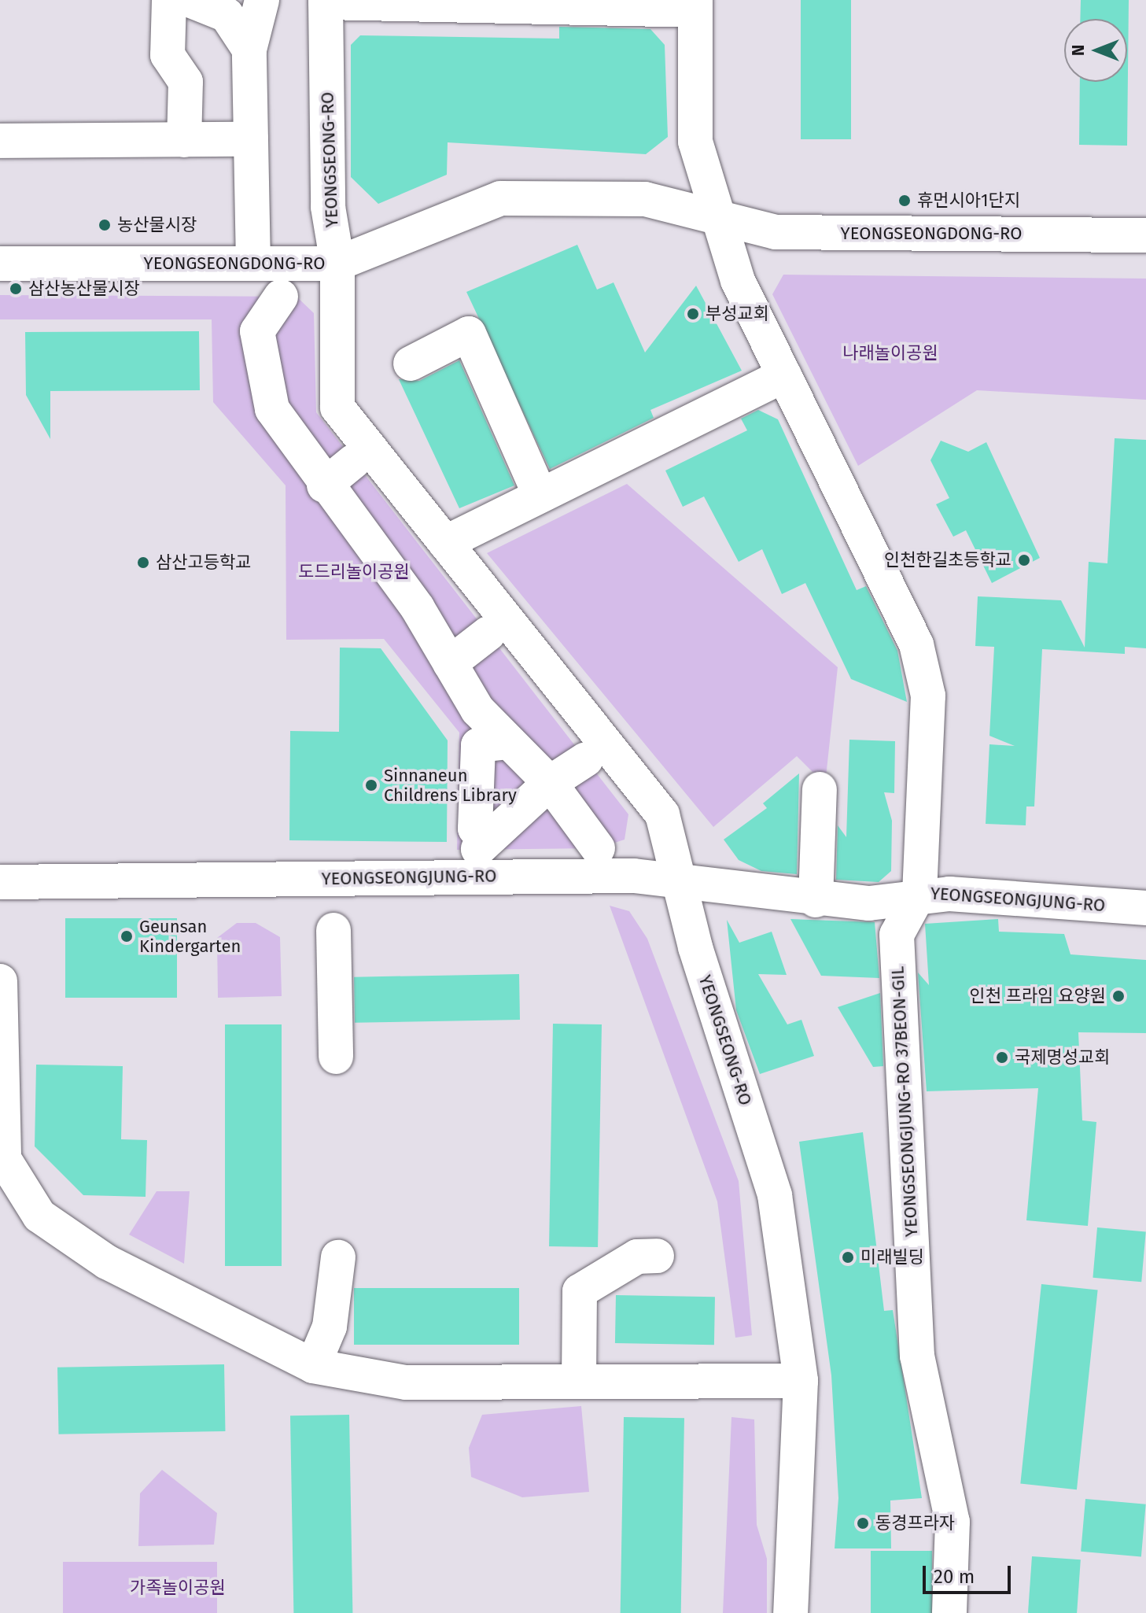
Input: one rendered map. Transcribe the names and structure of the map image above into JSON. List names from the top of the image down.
{
  "streets": {
    "street": [
      "YEONGSEONG-RO",
      "YEONGSEONGDONG-RO",
      "YEONGSEONGJUNG-RO",
      "YEONGSEONGJUNG-RO 37BEON-GIL"
    ]
  },
  "crossings": [
    ["YEONGSEONG-RO", "YEONGSEONGDONG-RO"],
    ["YEONGSEONG-RO", "YEONGSEONGJUNG-RO"],
    ["YEONGSEONGJUNG-RO", "YEONGSEONGJUNG-RO 37BEON-GIL"]
  ],
  "parks": ["나래놀이공원", "도드리놀이공원", "가족놀이공원"],
  "places": [
    "휴먼시아1단지",
    "농산물시장",
    "삼산농산물시장",
    "부성교회",
    "인천한길초등학교",
    "삼산고등학교",
    "Sinnaneun Childrens Library",
    "Geunsan Kindergarten",
    "인천 프라임 요양원",
    "국제명성교회",
    "미래빌딩",
    "동경프라자"
  ],
  "scale_bar": "20 m",
  "north": "left"
}
